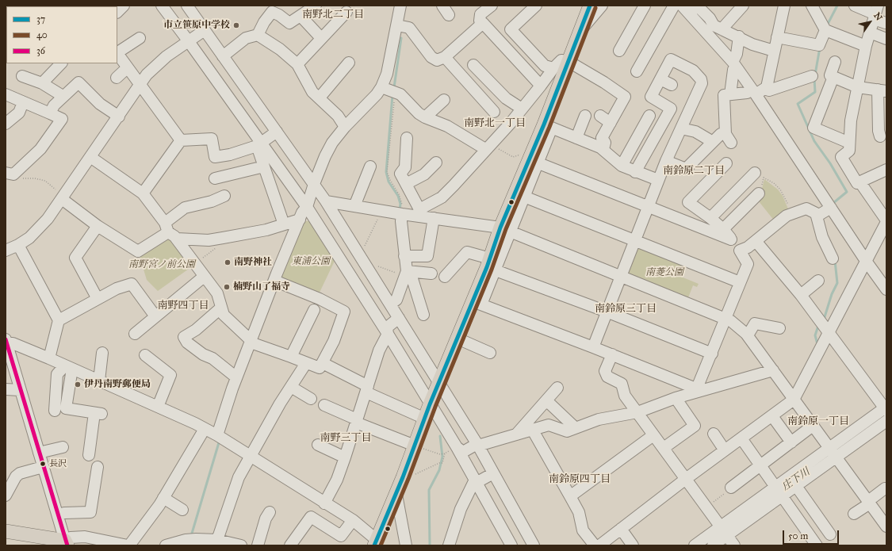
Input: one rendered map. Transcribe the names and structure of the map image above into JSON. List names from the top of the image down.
{
  "districts": [
    "南野北二丁目",
    "南野北一丁目",
    "南鈴原二丁目",
    "南野四丁目",
    "南鈴原三丁目",
    "南鈴原一丁目",
    "南野三丁目",
    "南鈴原四丁目"
  ],
  "water": ["庄下川"],
  "parks": ["東浦公園", "南野宮ノ前公園", "南菱公園"],
  "places": [
    "市立笹原中学校",
    "南野神社",
    "楠野山了福寺",
    "伊丹南野郵便局",
    "長沢"
  ],
  "lines": ["transit line 37", "transit line 40", "transit line 36"],
  "legend": ["37", "40", "36"],
  "scale_bar": "50 m",
  "north": "top right"
}
